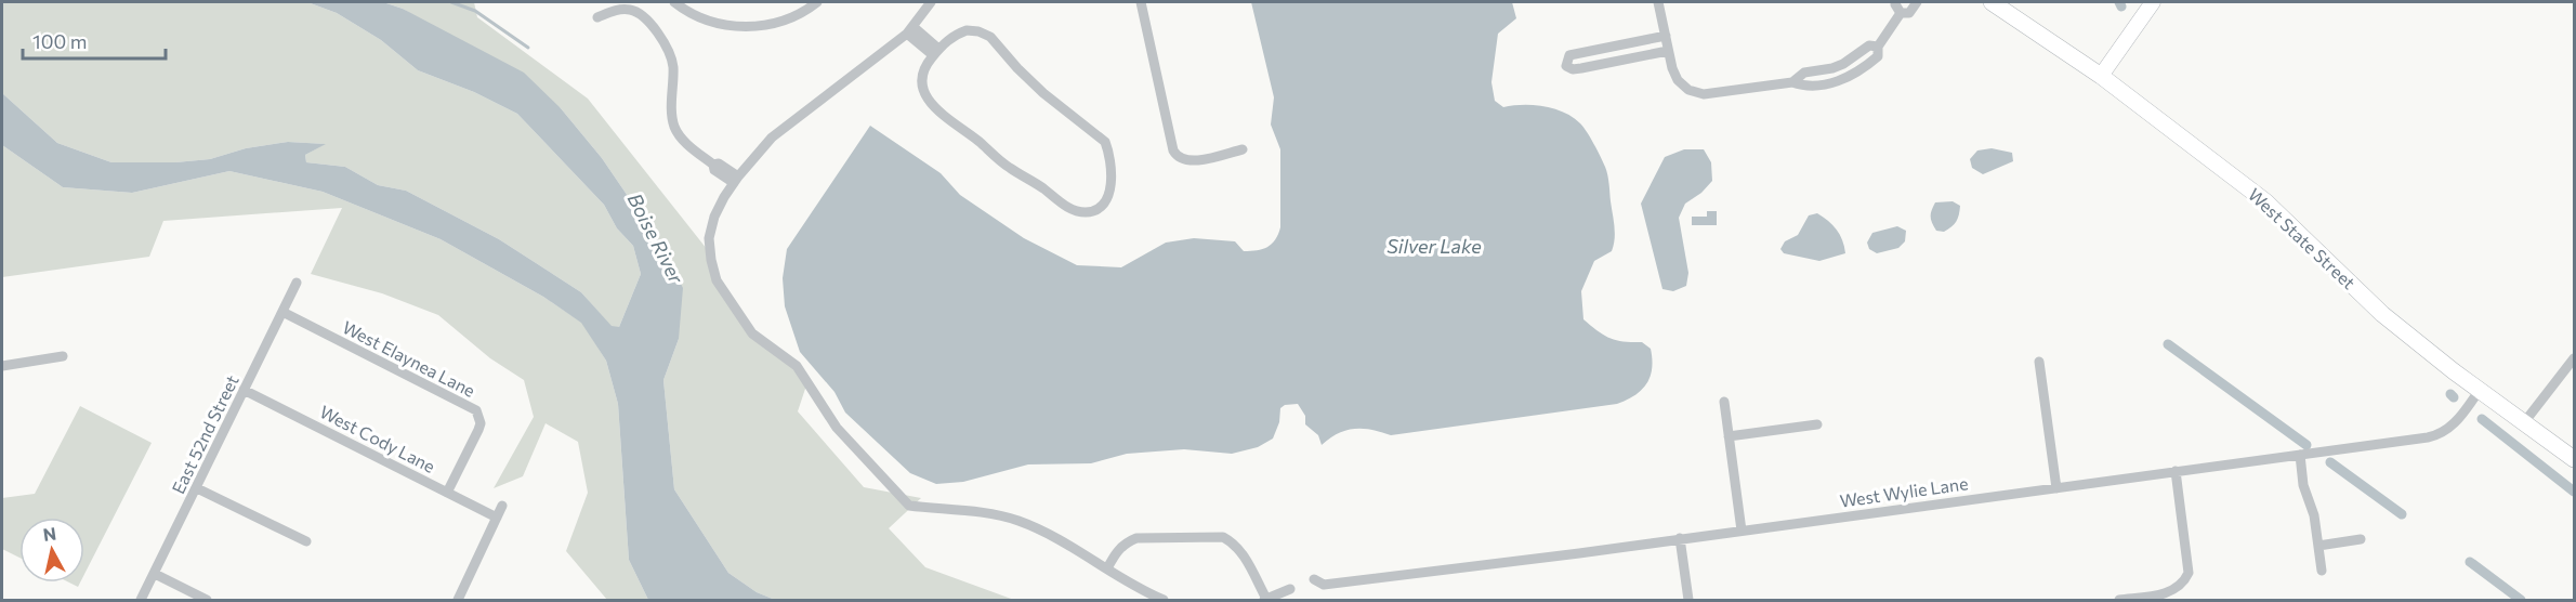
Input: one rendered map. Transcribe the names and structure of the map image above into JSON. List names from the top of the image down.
{
  "streets": {
    "main road": ["West State Street"],
    "street": [
      "West Elaynea Lane",
      "East 52nd Street",
      "West Cody Lane",
      "West Wylie Lane"
    ]
  },
  "crossings": [
    ["West State Street", "West Wylie Lane"],
    ["West Elaynea Lane", "East 52nd Street"],
    ["West Elaynea Lane", "West Cody Lane"],
    ["East 52nd Street", "West Cody Lane"]
  ],
  "water": ["Boise River", "Silver Lake"],
  "scale_bar": "100 m",
  "north": "top"
}
